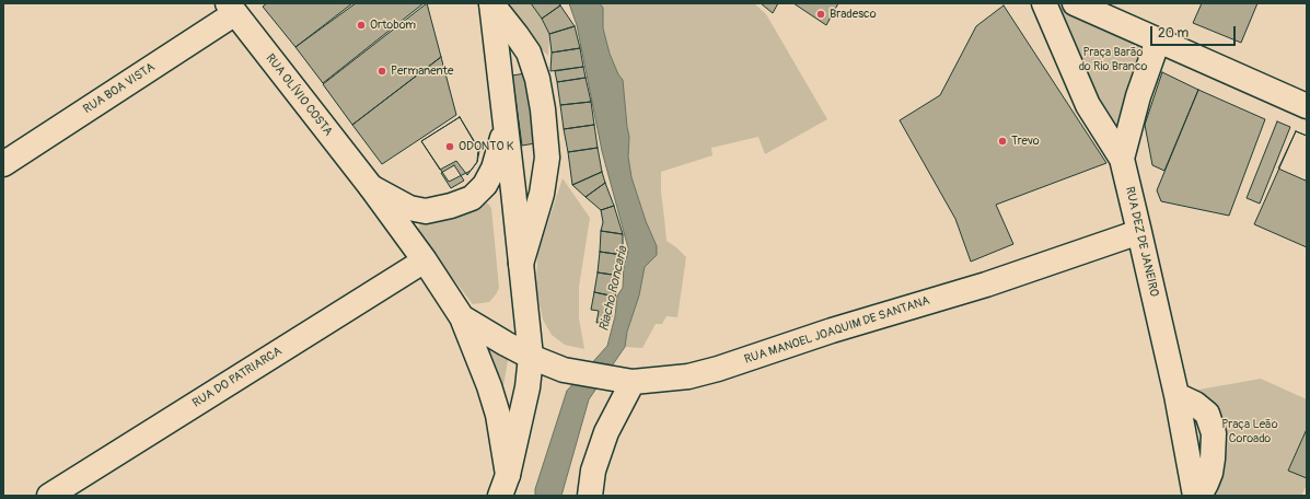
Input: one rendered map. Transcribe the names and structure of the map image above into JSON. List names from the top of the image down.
{
  "streets": {
    "street": [
      "RUA BOA VISTA",
      "RUA OLÍVIO COSTA",
      "RUA DEZ DE JANEIRO",
      "RUA MANOEL JOAQUIM DE SANTANA",
      "RUA DO PATRIARCA"
    ]
  },
  "crossings": [
    ["RUA BOA VISTA", "RUA OLÍVIO COSTA"],
    ["RUA OLÍVIO COSTA", "RUA DO PATRIARCA"],
    ["RUA DEZ DE JANEIRO", "RUA MANOEL JOAQUIM DE SANTANA"]
  ],
  "water": ["Riacho Roncaria"],
  "parks": ["Praça Barão do Rio Branco", "Praça Leão Coroado"],
  "places": [
    "Bradesco",
    "Ortobom",
    "Permanente",
    "Trevo",
    "ODONTO K"
  ],
  "scale_bar": "20 m"
}
